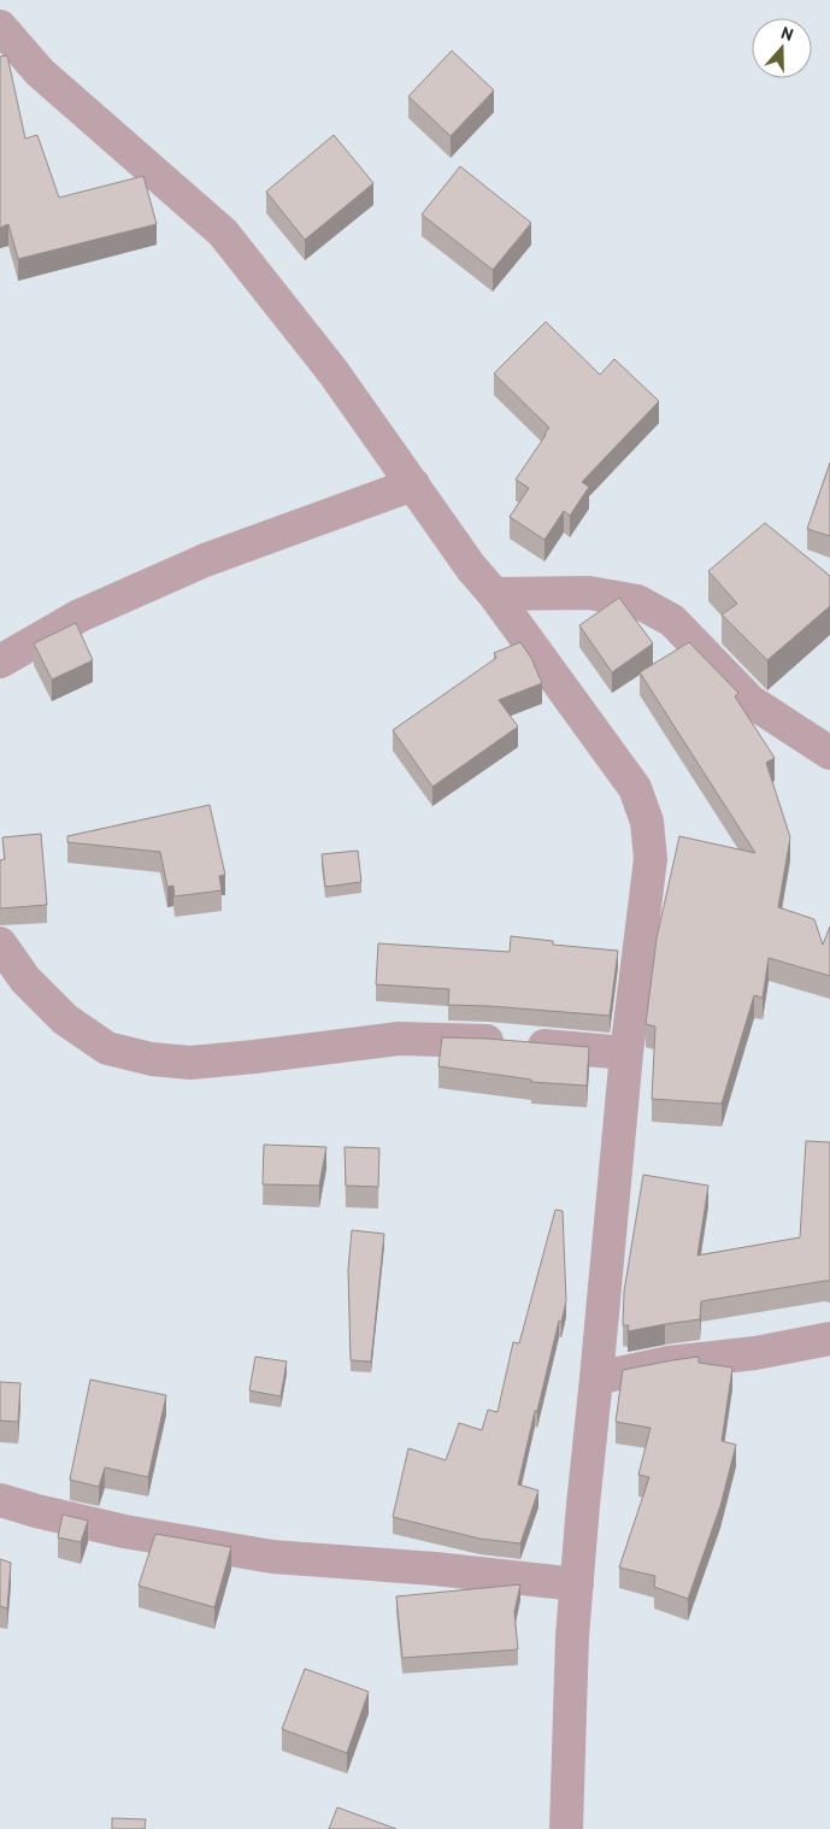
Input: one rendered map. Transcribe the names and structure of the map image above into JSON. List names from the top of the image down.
{
  "north": "top"
}
